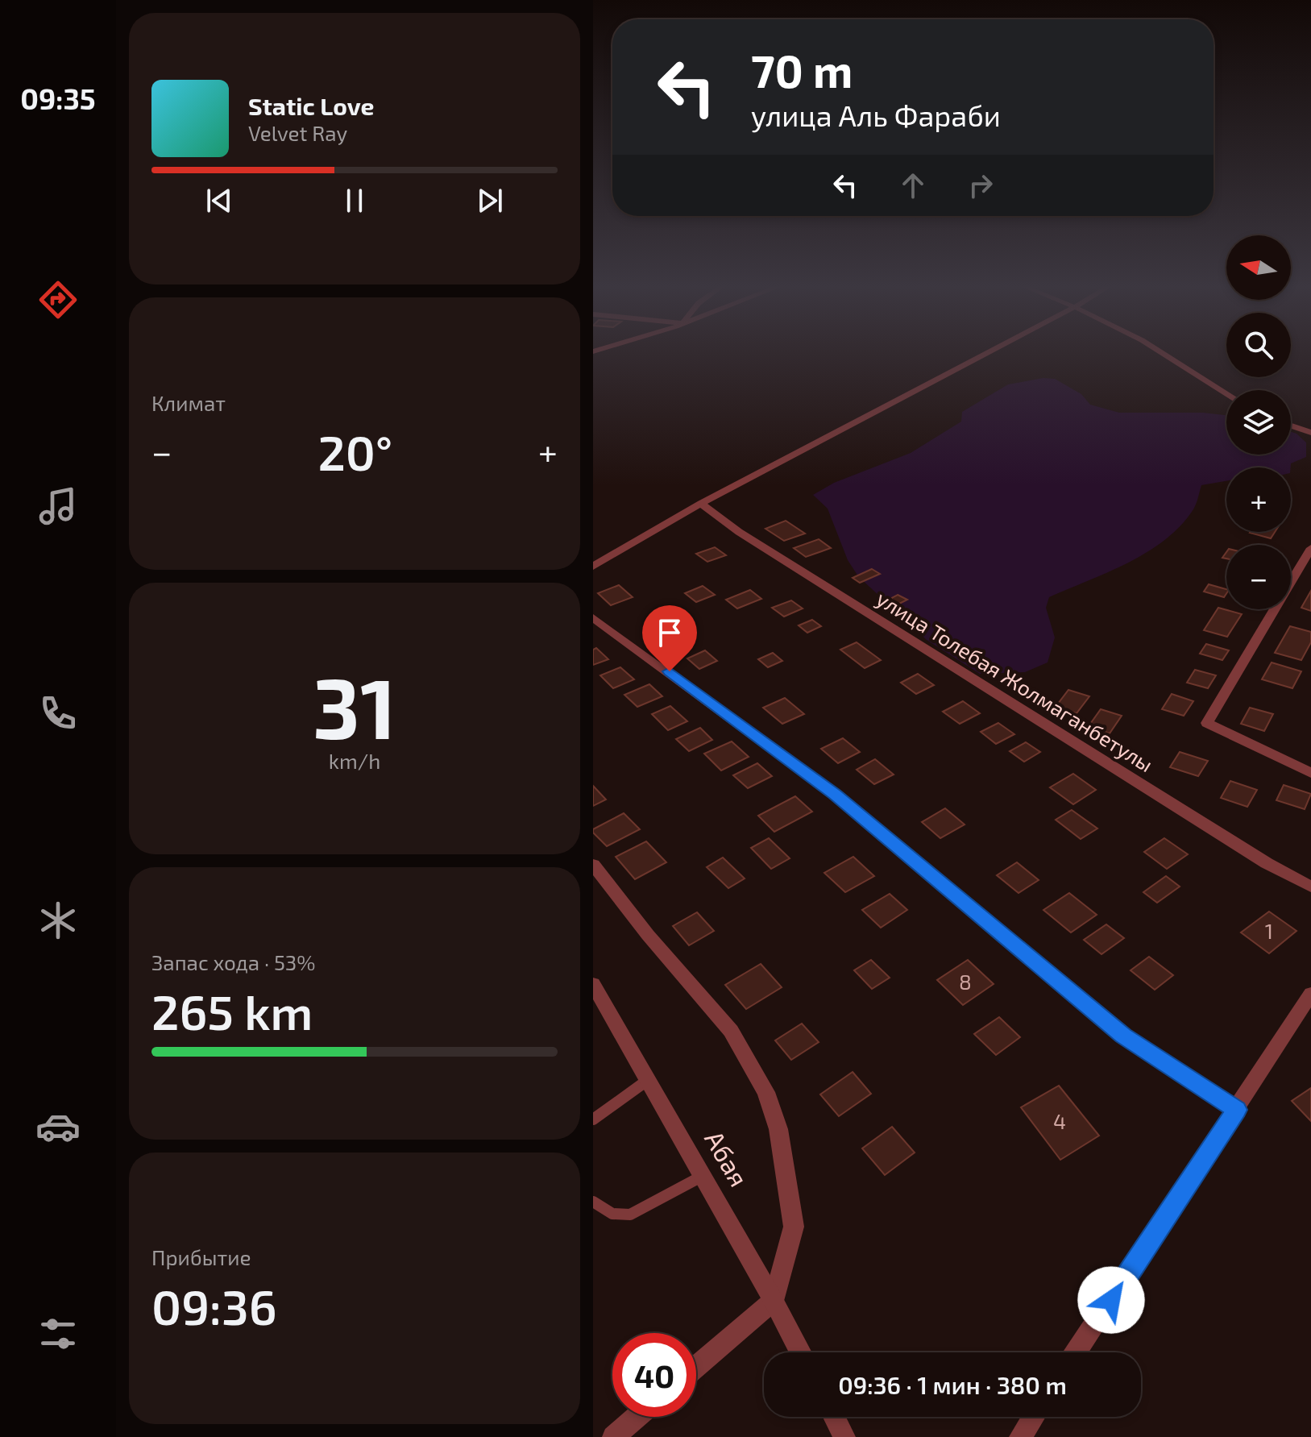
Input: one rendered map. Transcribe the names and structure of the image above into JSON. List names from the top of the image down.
{
  "streets": {
    "street": ["улица Толебая Жолмаганбетулы", "Абая"]
  },
  "house_numbers": ["1", "8", "4"],
  "north": "left",
  "page": {
    "tabs": "09:35",
    "turn": ["70 m", "улица Аль Фараби"],
    "song": ["Static Love", "Velvet Ray"],
    "map_buttons": ["+", "−"],
    "tile": [
      "Климат",
      ["31", "km/h"],
      ["Запас хода · 53%", "265 km"],
      ["Прибытие", "09:36"]
    ],
    "heat": ["−", "20°", "+"],
    "limit": "40",
    "trip": "09:36 · 1 мин · 380 m"
  }
}
